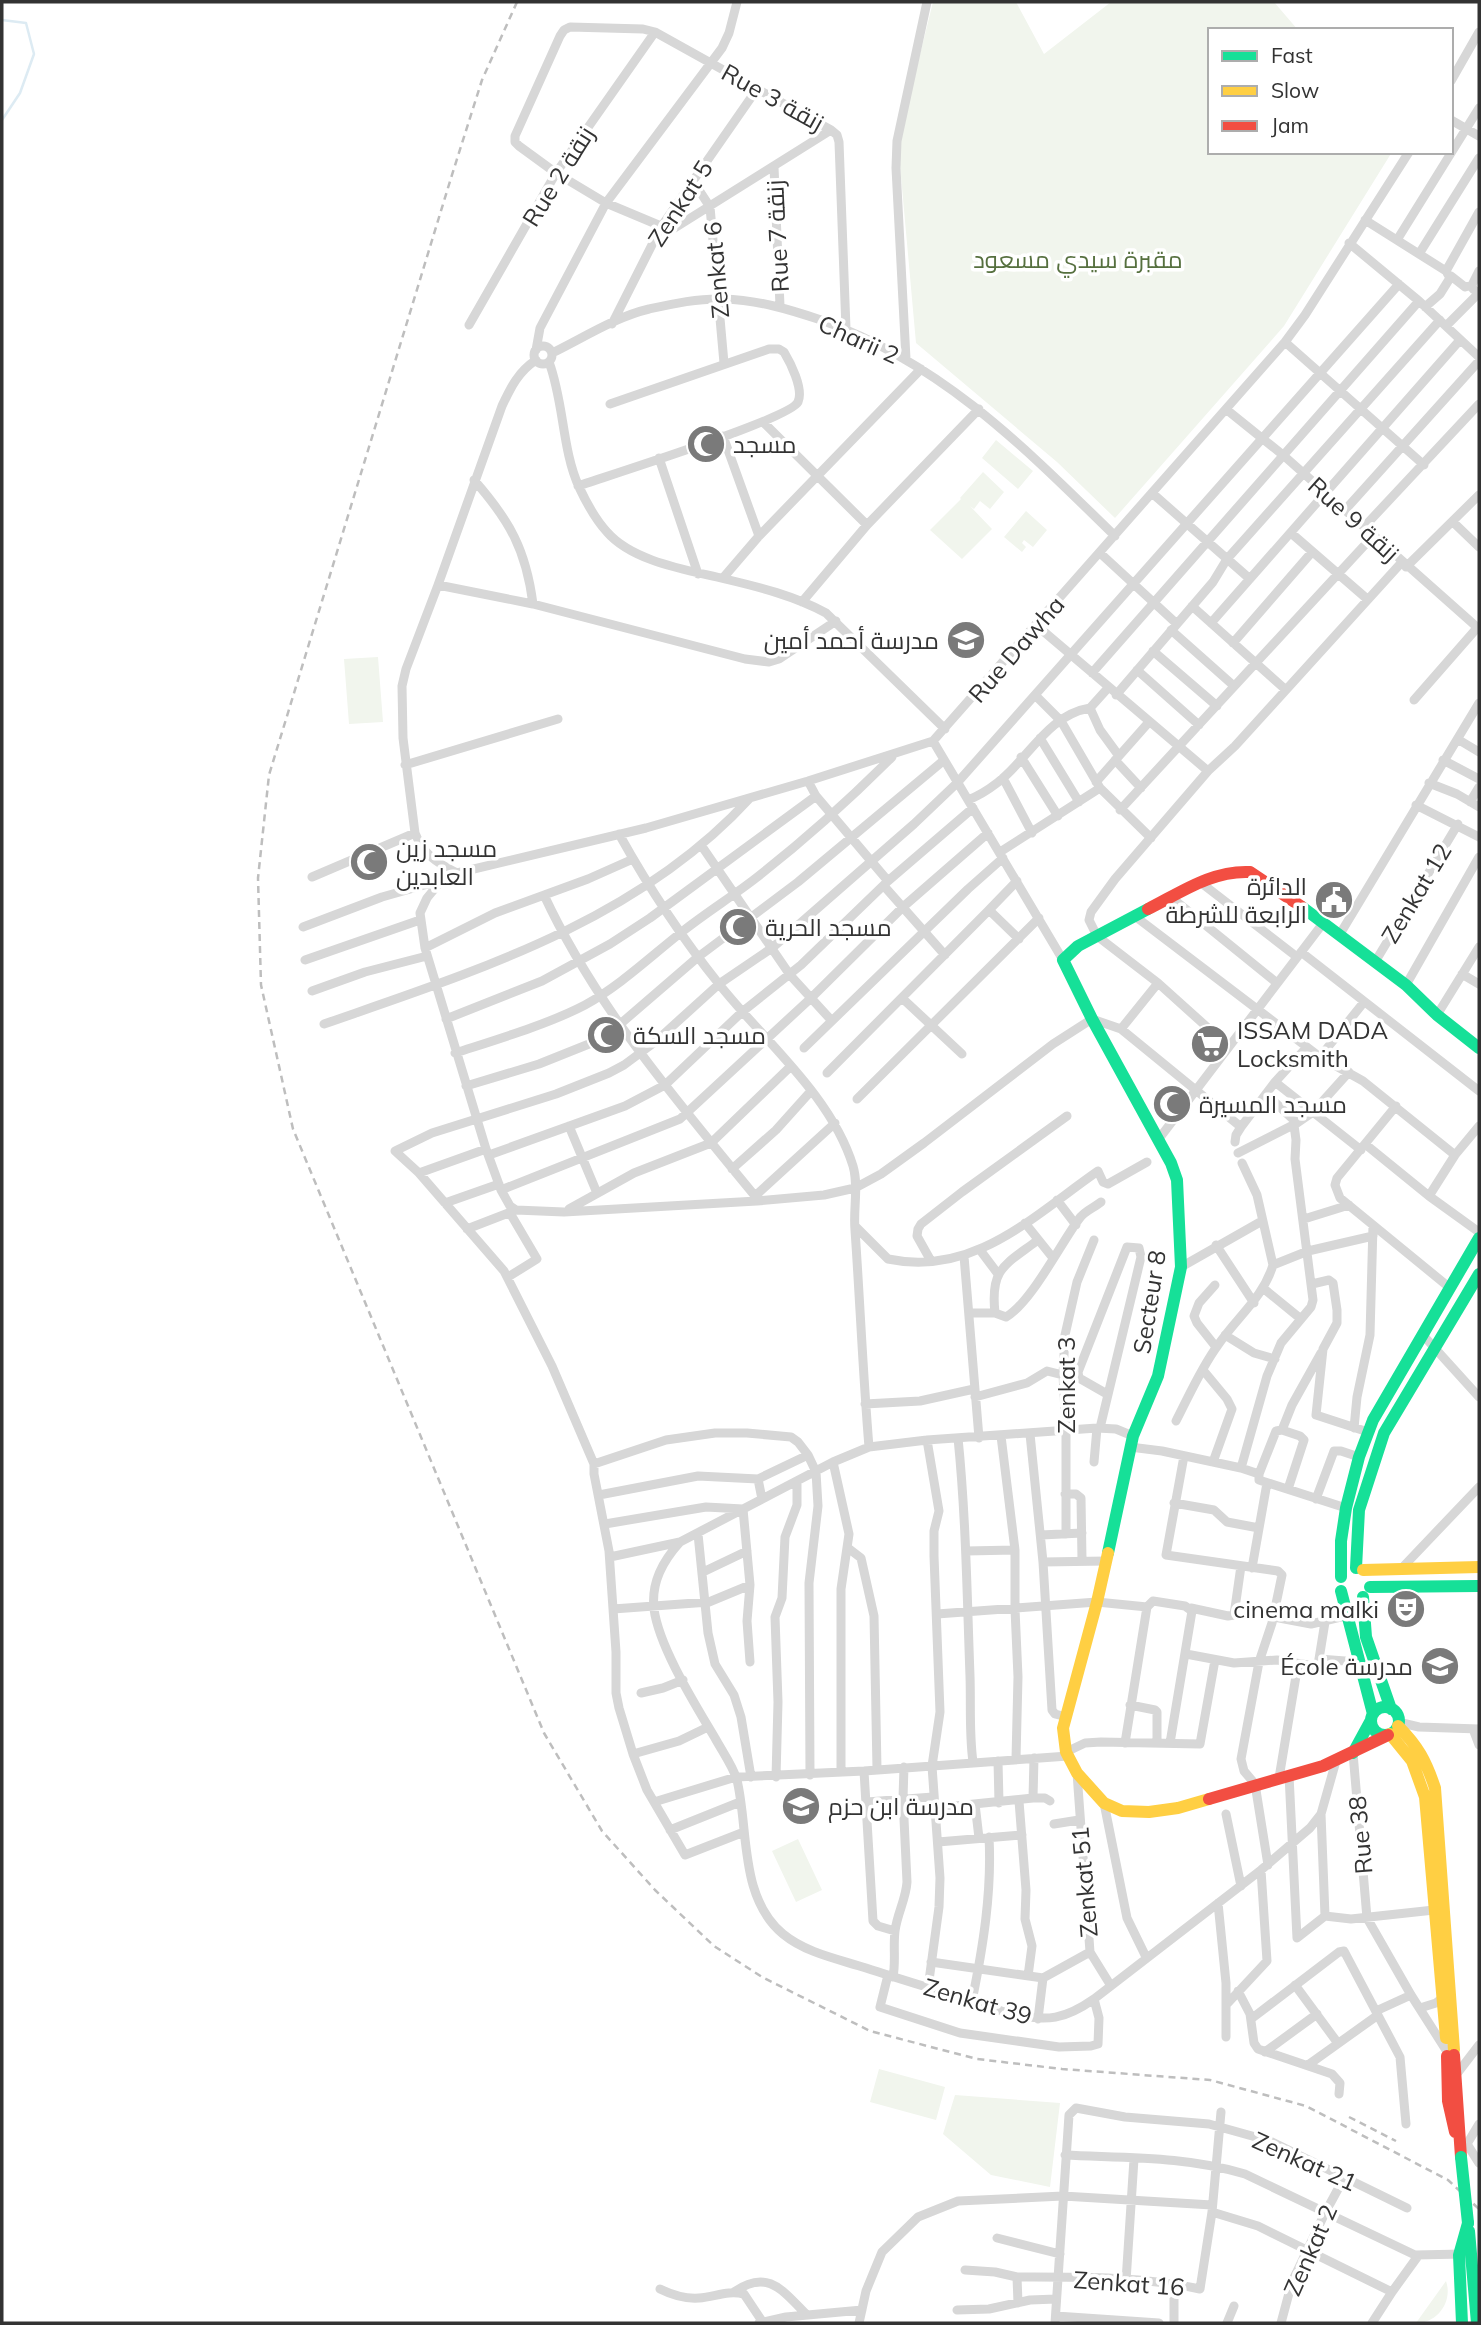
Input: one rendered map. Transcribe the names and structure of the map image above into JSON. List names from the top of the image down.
{
  "streets": {
    "main road": ["Secteur 8"],
    "street": [
      "Rue 3 زنقة",
      "Rue 2 زنقة",
      "Zenkat 5",
      "Rue 7 زنقة",
      "Zenkat 6",
      "Charii 2",
      "Rue 9 زنقة",
      "Rue Dawha",
      "Zenkat 12",
      "Zenkat 3",
      "Rue 38",
      "Zenkat 51",
      "Zenkat 39",
      "Zenkat 21",
      "Zenkat 2",
      "Zenkat 16"
    ]
  },
  "crossings": [
    ["Rue 3 زنقة", "Rue 2 زنقة"],
    ["Rue 3 زنقة", "Zenkat 5"],
    ["Rue 3 زنقة", "Charii 2"],
    ["Zenkat 5", "Zenkat 6"],
    ["Zenkat 5", "Charii 2"],
    ["Rue 7 زنقة", "Charii 2"],
    ["Zenkat 6", "Charii 2"],
    ["Charii 2", "Rue Dawha"],
    ["Rue 9 زنقة", "Rue Dawha"],
    ["Rue Dawha", "Secteur 8"],
    ["Zenkat 51", "Zenkat 39"],
    ["Zenkat 21", "Zenkat 2"]
  ],
  "parks": ["مقبرة سيدي مسعود"],
  "places": {
    "mosque": [
      "مسجد",
      "مسجد زين العابدين",
      "مسجد الحرية",
      "مسجد السكة",
      "مسجد المسيرة"
    ],
    "school or university": ["مدرسة أحمد أمين", "École مدرسة", "مدرسة ابن حزم"],
    "public building": ["الدائرة الرابعة للشرطة"],
    "supermarket": ["ISSAM DADA Locksmith"],
    "theatre": ["cinema malki"]
  },
  "legend": ["Fast", "Slow", "Jam"]
}
